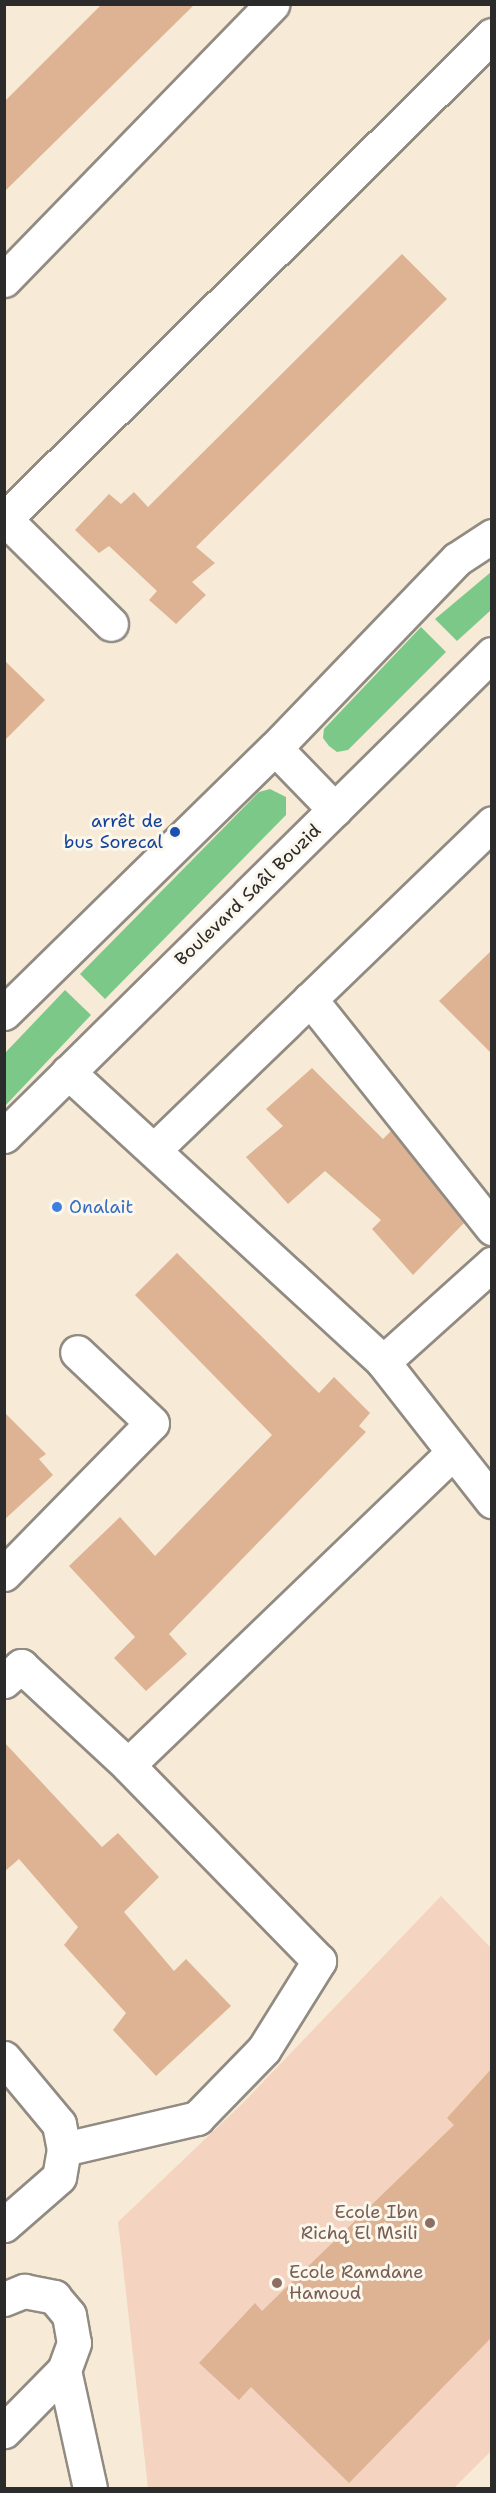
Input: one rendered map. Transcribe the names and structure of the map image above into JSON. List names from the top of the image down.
{
  "streets": {
    "street": ["Boulevard Saâl Bouzid"]
  },
  "places": [
    "arrêt de bus Sorecal",
    "Onalait",
    "Ecole Ibn Richq El Msili",
    "Ecole Ramdane Hamoud"
  ]
}
